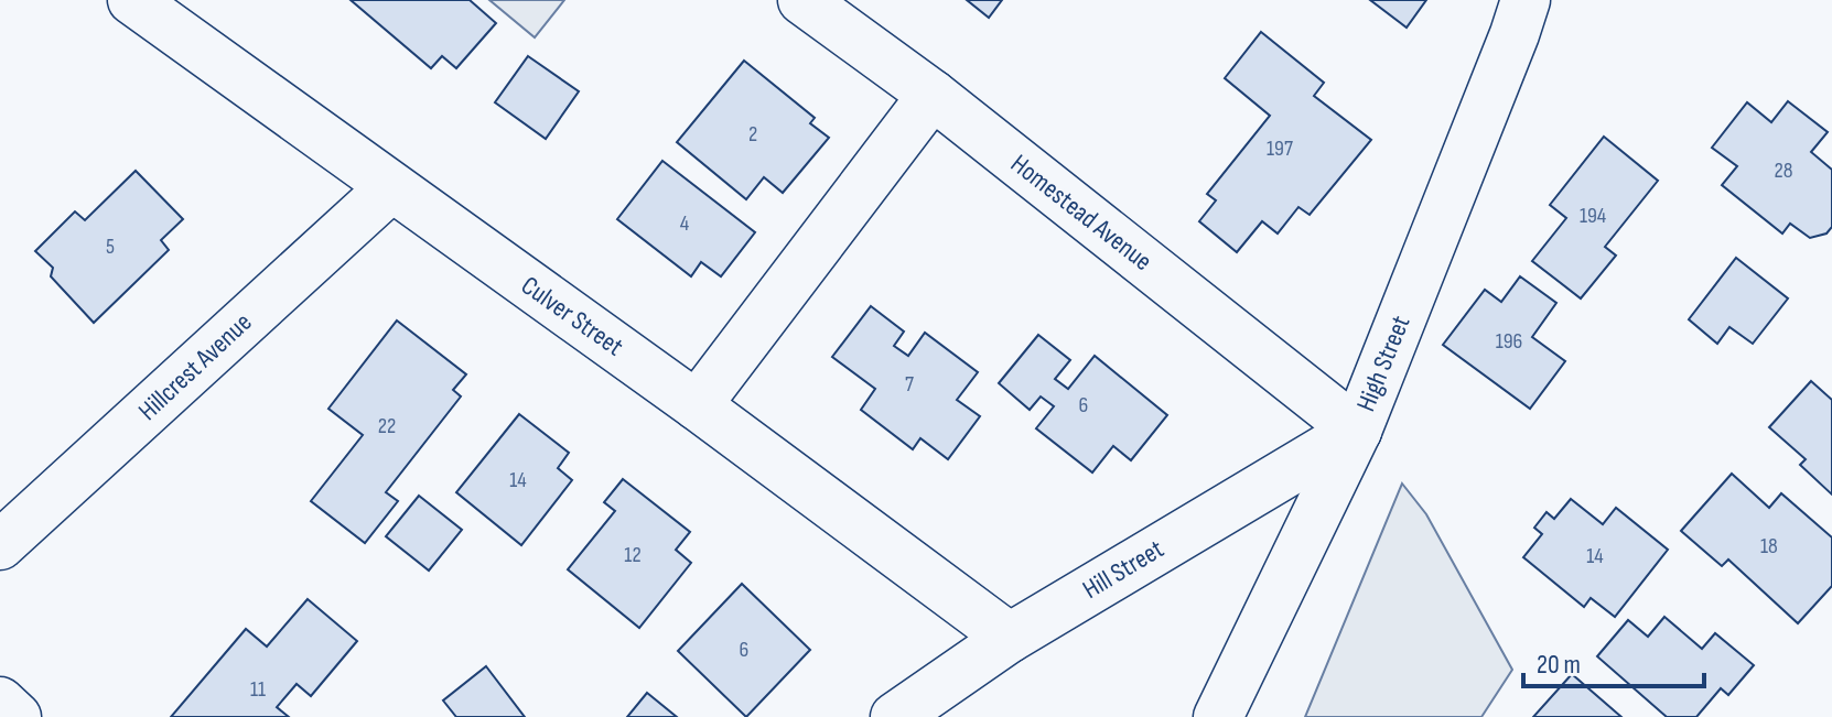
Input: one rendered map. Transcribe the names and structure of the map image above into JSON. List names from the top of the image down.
{
  "streets": {
    "street": [
      "Homestead Avenue",
      "Culver Street",
      "High Street",
      "Hillcrest Avenue",
      "Hill Street"
    ]
  },
  "crossings": [
    ["Homestead Avenue", "High Street"],
    ["Homestead Avenue", "Hill Street"],
    ["Culver Street", "Hillcrest Avenue"],
    ["Culver Street", "Hill Street"],
    ["High Street", "Hill Street"]
  ],
  "house_numbers": [
    "2",
    "197",
    "28",
    "194",
    "4",
    "5",
    "196",
    "7",
    "6",
    "22",
    "14",
    "18",
    "12",
    "14",
    "6",
    "11"
  ],
  "scale_bar": "20 m"
}
